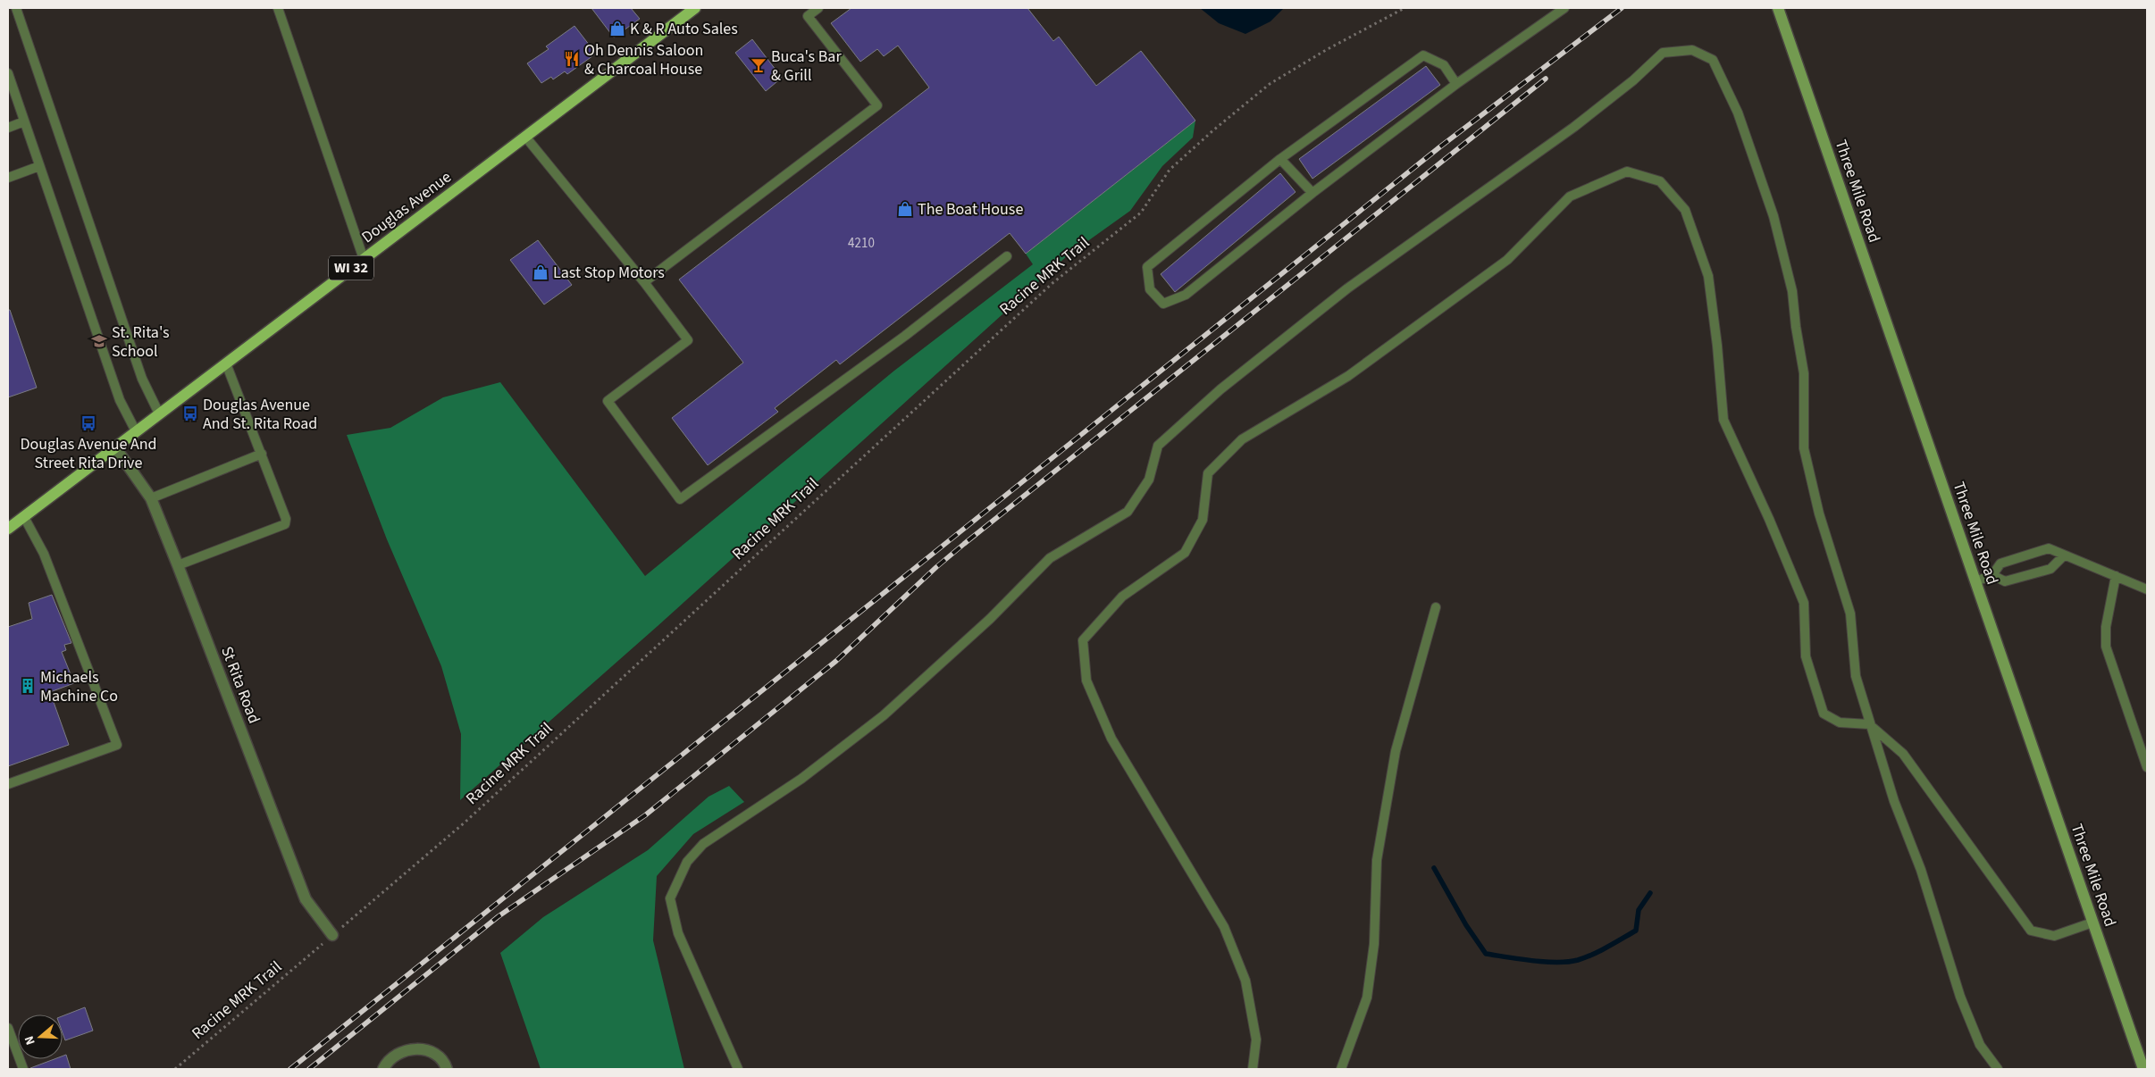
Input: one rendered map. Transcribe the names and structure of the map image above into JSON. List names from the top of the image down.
{
  "streets": {
    "main road": ["Douglas Avenue", "WI 32"],
    "street": ["Three Mile Road", "St Rita Road"],
    "path": ["Racine MRK Trail"]
  },
  "crossings": [
    ["Douglas Avenue", "St Rita Road"],
    ["Racine MRK Trail", "St Rita Road"]
  ],
  "places": {
    "shop": ["K & R Auto Sales", "The Boat House", "Last Stop Motors"],
    "restaurant": ["Oh Dennis Saloon & Charcoal House"],
    "bar": ["Buca's Bar & Grill"],
    "school or university": ["St. Rita's School"],
    "bus stop": ["Douglas Avenue And St. Rita Road", "Douglas Avenue And Street Rita Drive"],
    "building": ["Michaels Machine Co"]
  },
  "house_numbers": ["4210"],
  "north": "left"
}
